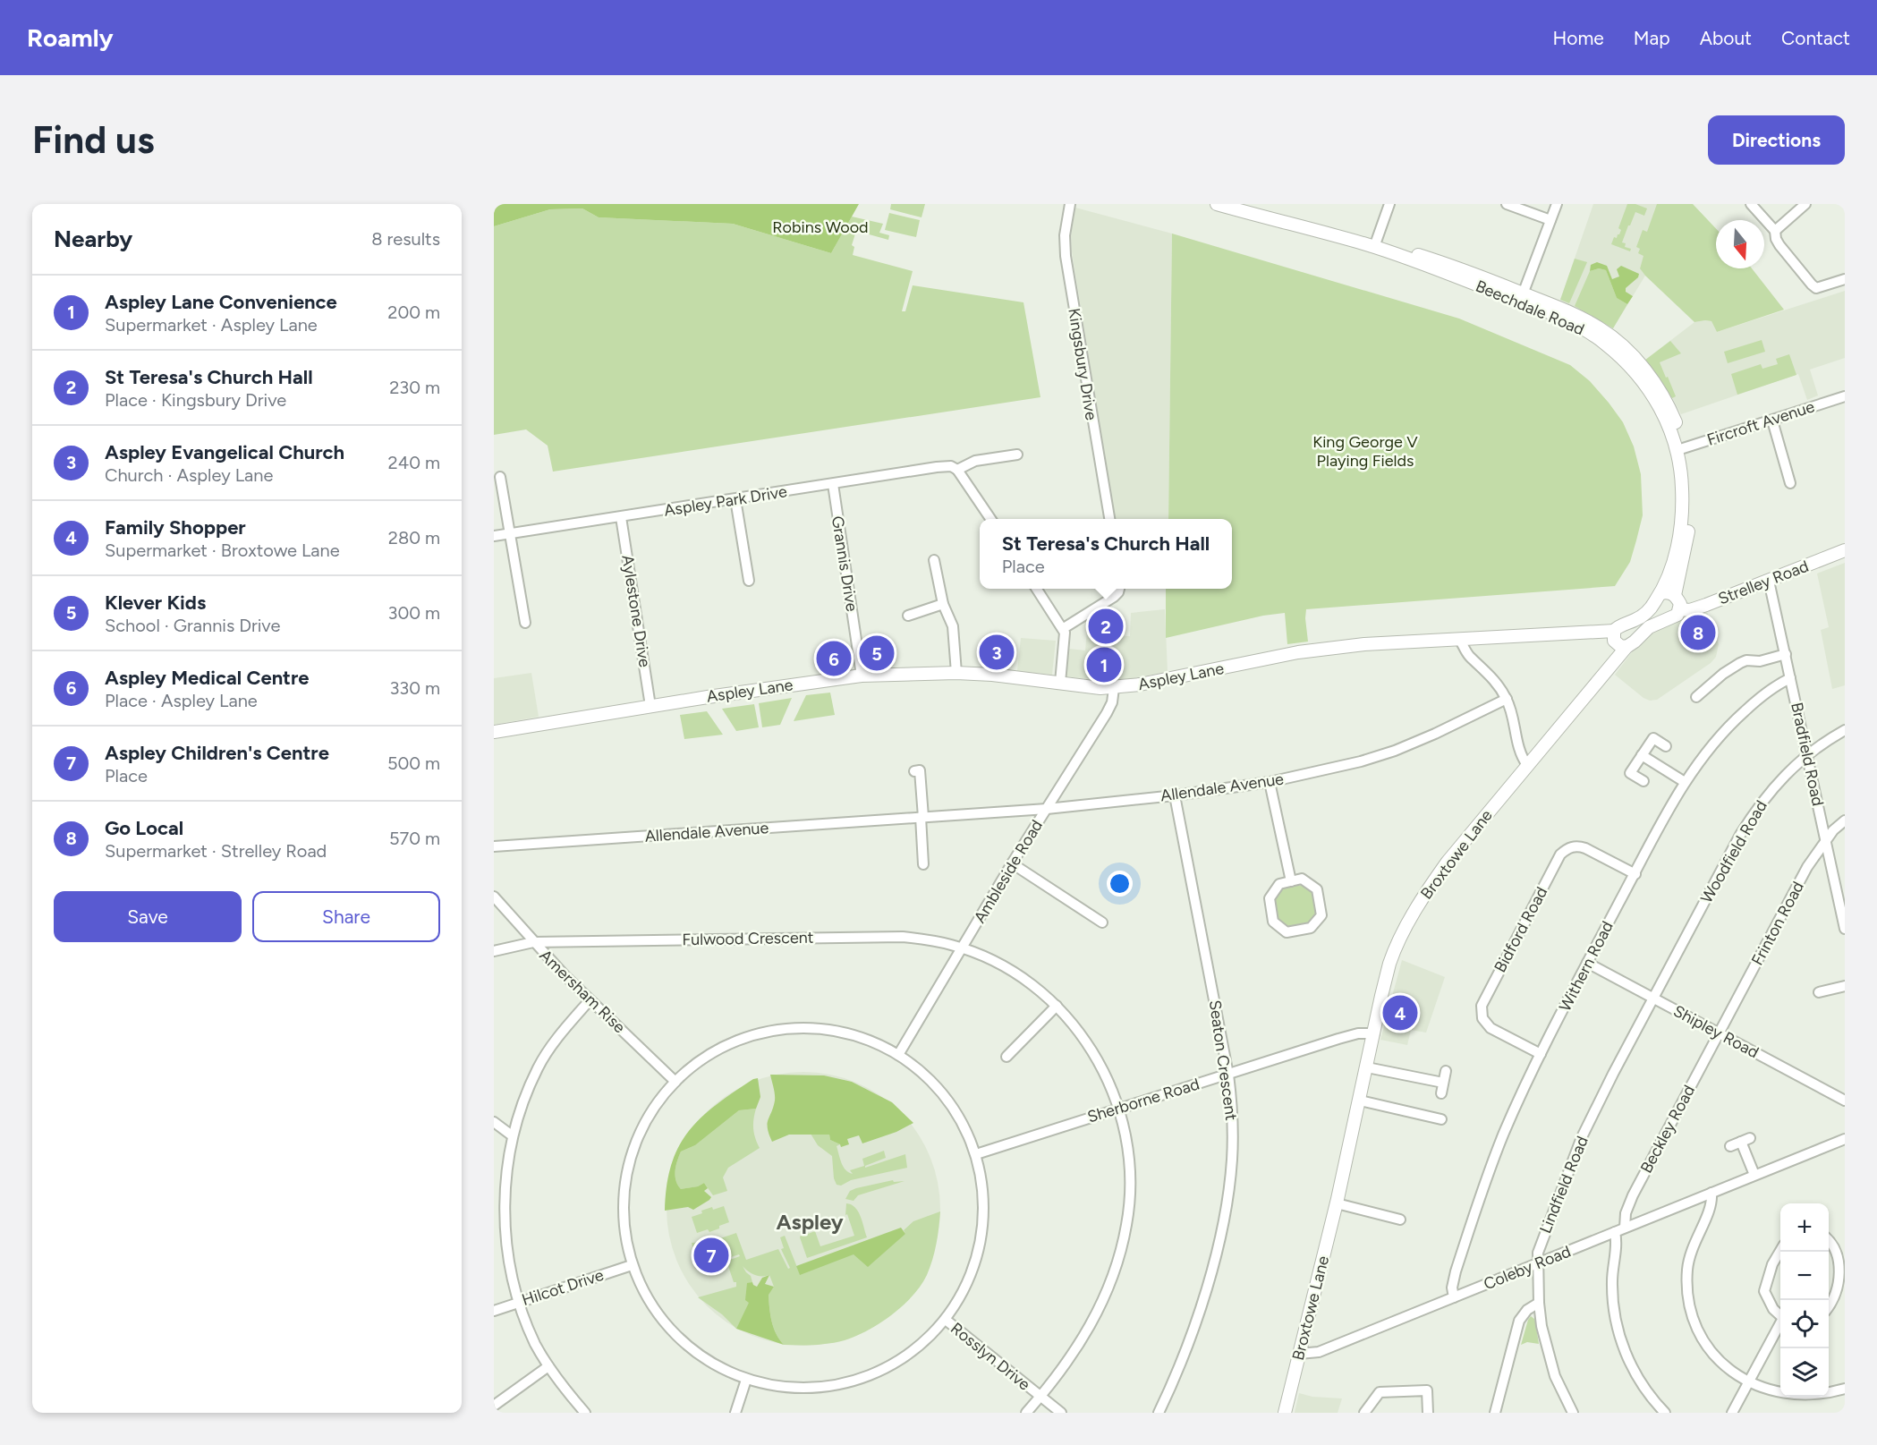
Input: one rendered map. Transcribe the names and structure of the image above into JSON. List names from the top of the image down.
{
  "streets": {
    "main road": [
      "Beechdale Road",
      "Strelley Road",
      "Aspley Lane",
      "Broxtowe Lane"
    ],
    "street": [
      "Kingsbury Drive",
      "Fircroft Avenue",
      "Aspley Park Drive",
      "Grannis Drive",
      "Aylestone Drive",
      "Bradfield Road",
      "Allendale Avenue",
      "Woodfield Road",
      "Ambleside Road",
      "Frinton Road",
      "Bidford Road",
      "Fulwood Crescent",
      "Withern Road",
      "Amersham Rise",
      "Shipley Road",
      "Seaton Crescent",
      "Sherborne Road",
      "Beckley Road",
      "Lindfield Road",
      "Coleby Road",
      "Hilcot Drive",
      "Rosslyn Drive"
    ]
  },
  "crossings": [
    ["Beechdale Road", "Fircroft Avenue"],
    ["Beechdale Road", "Aspley Lane"],
    ["Aspley Park Drive", "Grannis Drive"],
    ["Aspley Park Drive", "Aylestone Drive"],
    ["Grannis Drive", "Aspley Lane"],
    ["Strelley Road", "Bradfield Road"],
    ["Strelley Road", "Broxtowe Lane"],
    ["Aylestone Drive", "Aspley Lane"],
    ["Aspley Lane", "Ambleside Road"],
    ["Bradfield Road", "Woodfield Road"],
    ["Bradfield Road", "Frinton Road"],
    ["Bradfield Road", "Withern Road"],
    ["Allendale Avenue", "Ambleside Road"],
    ["Allendale Avenue", "Seaton Crescent"],
    ["Woodfield Road", "Shipley Road"],
    ["Woodfield Road", "Lindfield Road"],
    ["Broxtowe Lane", "Sherborne Road"],
    ["Broxtowe Lane", "Coleby Road"],
    ["Ambleside Road", "Fulwood Crescent"],
    ["Frinton Road", "Shipley Road"],
    ["Frinton Road", "Beckley Road"],
    ["Bidford Road", "Withern Road"],
    ["Fulwood Crescent", "Amersham Rise"],
    ["Fulwood Crescent", "Sherborne Road"],
    ["Fulwood Crescent", "Rosslyn Drive"],
    ["Withern Road", "Shipley Road"],
    ["Withern Road", "Coleby Road"],
    ["Shipley Road", "Beckley Road"],
    ["Shipley Road", "Lindfield Road"],
    ["Seaton Crescent", "Sherborne Road"],
    ["Beckley Road", "Coleby Road"],
    ["Lindfield Road", "Coleby Road"]
  ],
  "districts": ["Aspley"],
  "parks": ["Robins Wood", "King George V Playing Fields"],
  "north": "bottom",
  "page": {
    "header": "Roamly",
    "nav": [
      "Home",
      "Map",
      "About",
      "Contact"
    ],
    "buttons": [
      "Directions",
      ["Save", "Share"]
    ],
    "title": "Find us",
    "heading": ["Nearby", "8 results"],
    "list": [
      {
        "mark": "1",
        "name": "Aspley Lane Convenience",
        "note": "Supermarket · Aspley Lane",
        "value": "200 m"
      },
      {
        "mark": "2",
        "name": "St Teresa's Church Hall",
        "note": "Place · Kingsbury Drive",
        "value": "230 m"
      },
      {
        "mark": "3",
        "name": "Aspley Evangelical Church",
        "note": "Church · Aspley Lane",
        "value": "240 m"
      },
      {
        "mark": "4",
        "name": "Family Shopper",
        "note": "Supermarket · Broxtowe Lane",
        "value": "280 m"
      },
      {
        "mark": "5",
        "name": "Klever Kids",
        "note": "School · Grannis Drive",
        "value": "300 m"
      },
      {
        "mark": "6",
        "name": "Aspley Medical Centre",
        "note": "Place · Aspley Lane",
        "value": "330 m"
      },
      {
        "mark": "7",
        "name": "Aspley Children's Centre",
        "note": "Place",
        "value": "500 m"
      },
      {
        "mark": "8",
        "name": "Go Local",
        "note": "Supermarket · Strelley Road",
        "value": "570 m"
      }
    ],
    "popup": ["St Teresa's Church Hall", "Place"],
    "pins": [
      "2",
      "8",
      "3",
      "5",
      "6",
      "1",
      "4",
      "7"
    ],
    "map_buttons": ["+", "−"]
  }
}
